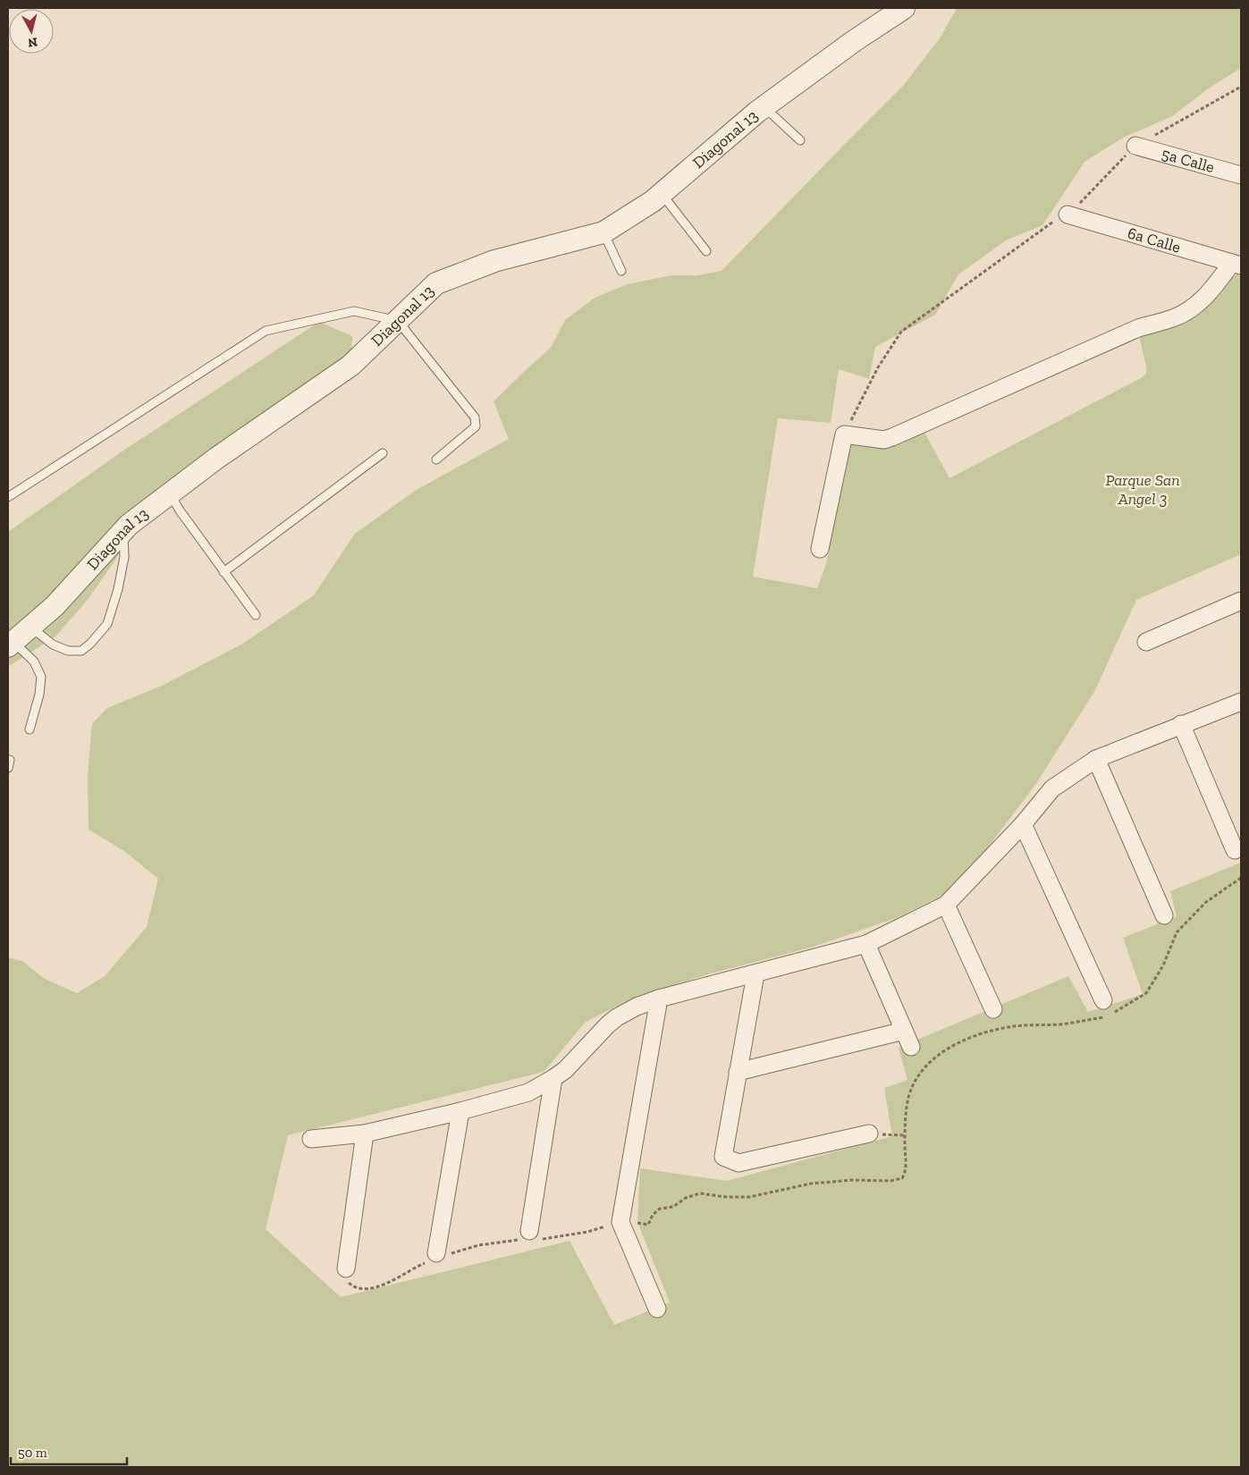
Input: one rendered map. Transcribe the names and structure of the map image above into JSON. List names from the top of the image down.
{
  "streets": {
    "street": ["Diagonal 13", "5a Calle", "6a Calle"]
  },
  "parks": ["Parque San Angel 3"],
  "scale_bar": "50 m",
  "north": "bottom"
}
